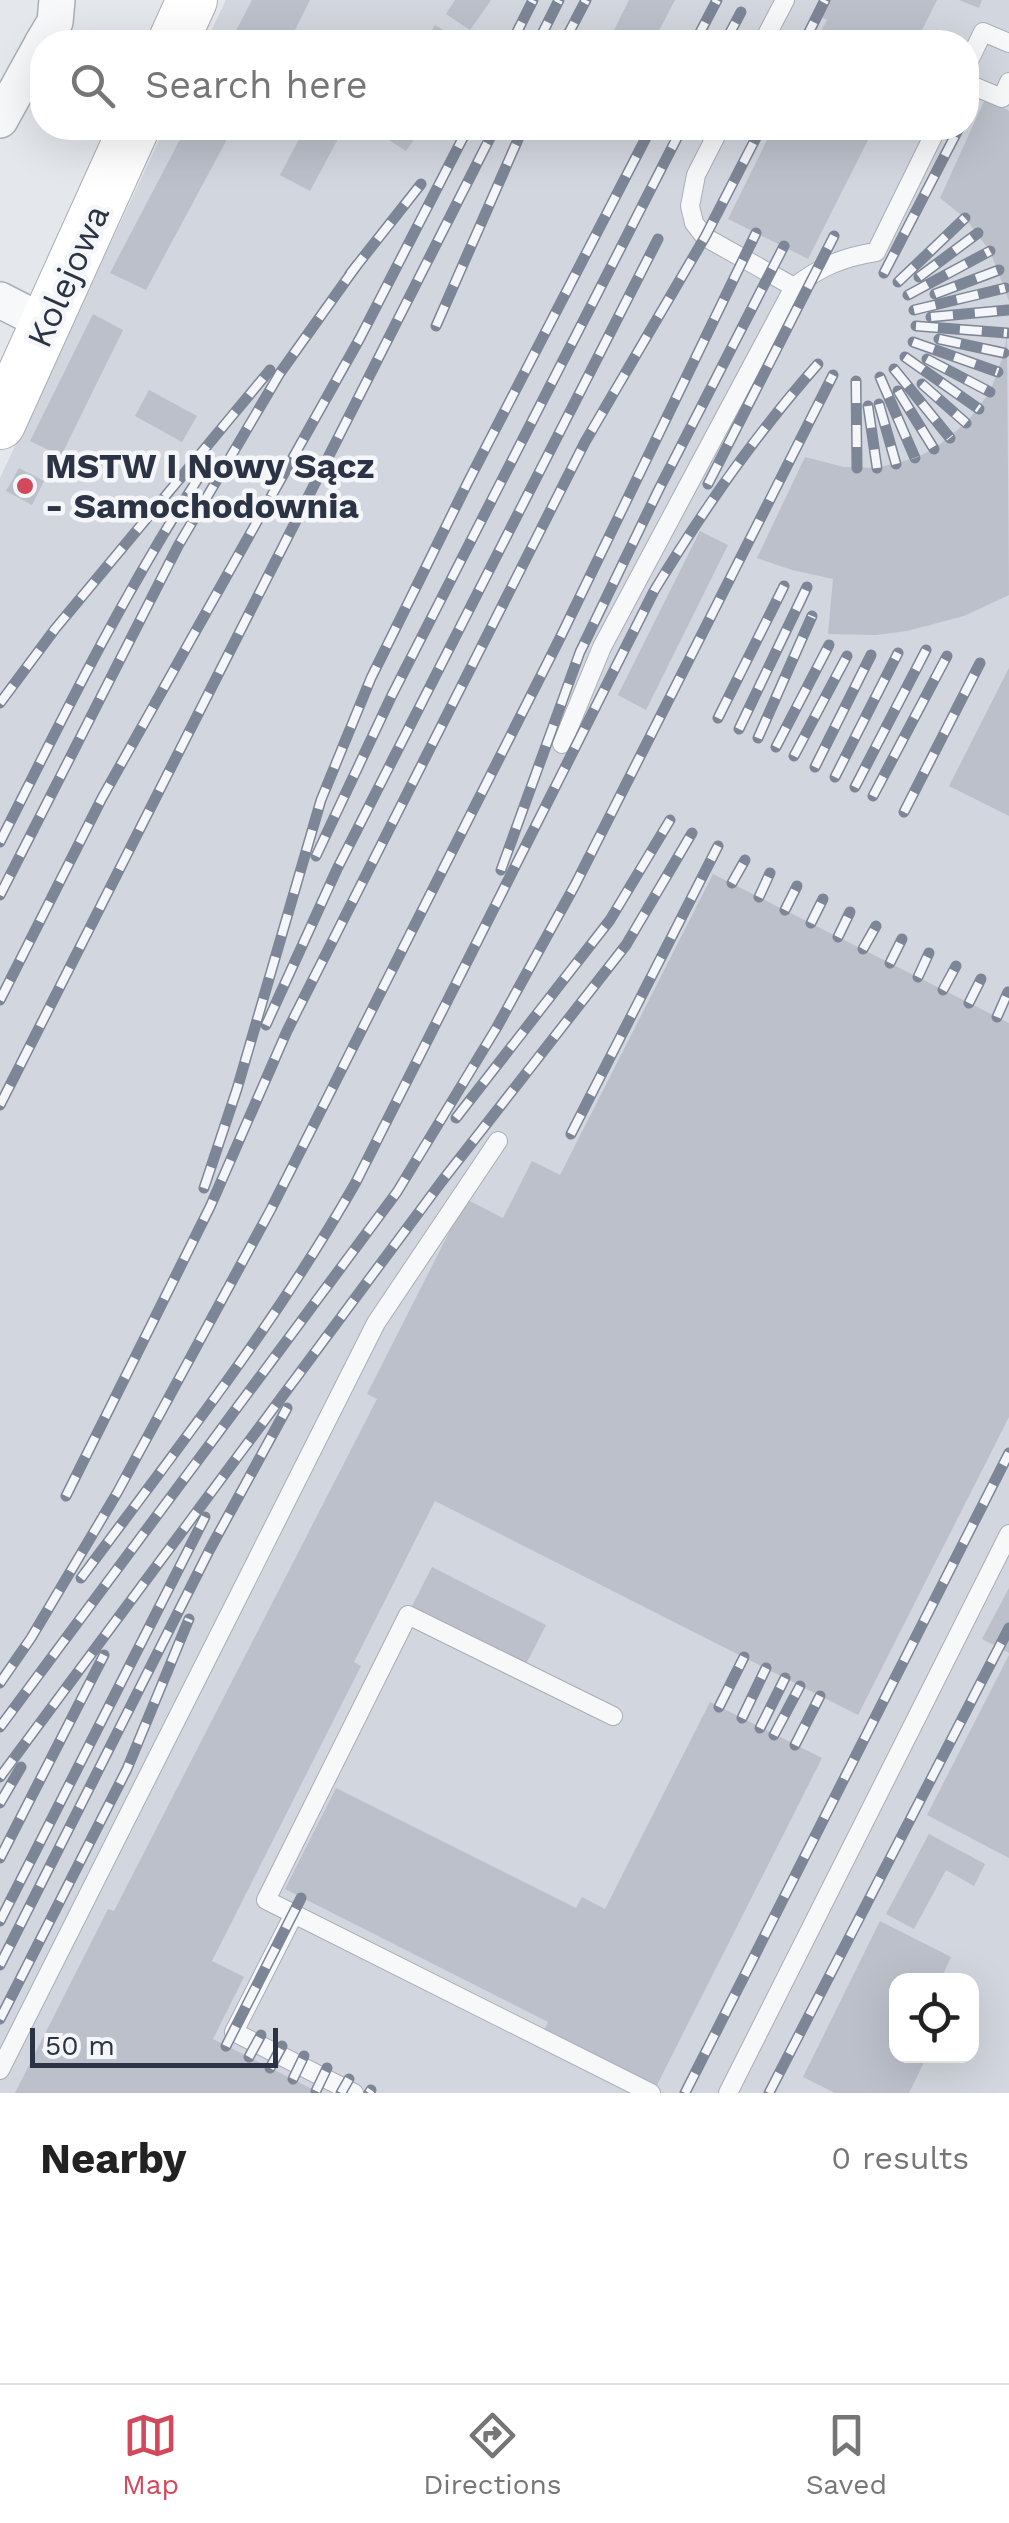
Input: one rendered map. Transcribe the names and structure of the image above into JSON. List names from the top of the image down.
{
  "streets": {
    "street": ["Kolejowa"]
  },
  "places": ["MSTW I Nowy Sącz - Samochodownia"],
  "scale_bar": "50 m",
  "page": {
    "search": "Search here",
    "scale": "50 m",
    "heading": ["Nearby", "0 results"],
    "nav": ["Map", "Directions", "Saved"]
  }
}
